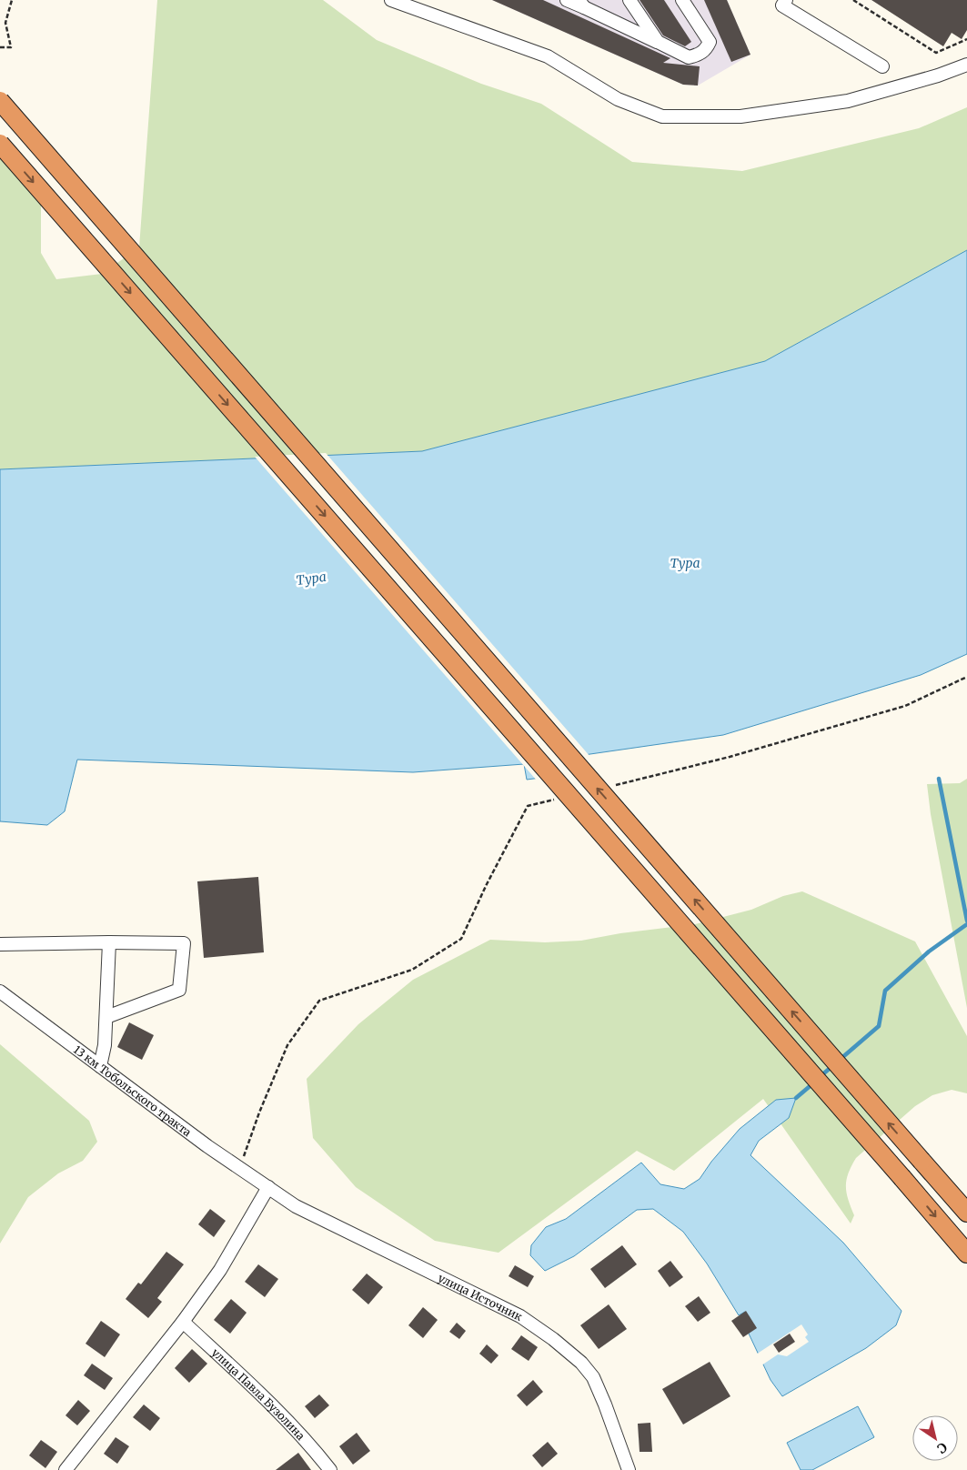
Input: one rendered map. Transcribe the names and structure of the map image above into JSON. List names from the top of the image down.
{
  "streets": {
    "street": ["13 км Тобольского тракта", "улица Источник", "улица Павла Бузолина"]
  },
  "crossings": [
    ["13 км Тобольского тракта", "улица Источник"]
  ],
  "water": ["Тура"],
  "north": "bottom right"
}
